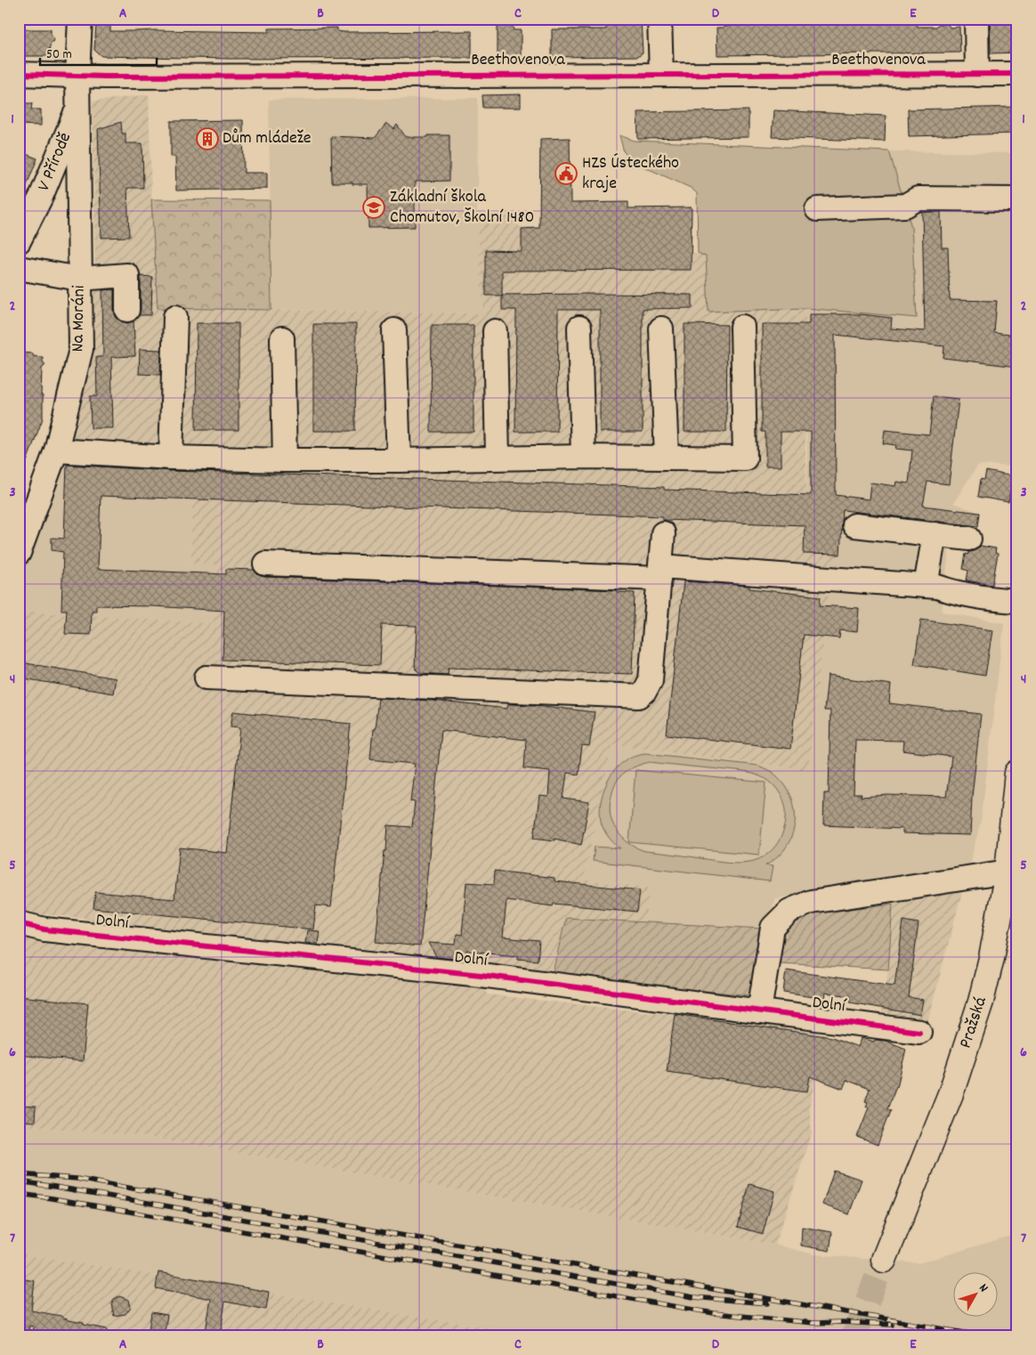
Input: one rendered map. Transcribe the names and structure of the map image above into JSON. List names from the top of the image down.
{
  "streets": {
    "main road": ["Pražská"],
    "street": [
      "Beethovenova",
      "V Přírodě",
      "Na Moráni",
      "Dolní"
    ]
  },
  "crossings": [
    ["Beethovenova", "Na Moráni"],
    ["V Přírodě", "Na Moráni"]
  ],
  "places": {
    "building": ["Dům mládeže"],
    "public building": ["HZS Ústeckého kraje"],
    "school or university": ["Základní škola Chomutov, Školní 1480"]
  },
  "scale_bar": "50 m",
  "north": "top right",
  "grid": {
    "columns": [
      "A",
      "B",
      "C",
      "D",
      "E"
    ],
    "rows": [
      "1",
      "2",
      "3",
      "4",
      "5",
      "6",
      "7"
    ]
  }
}
